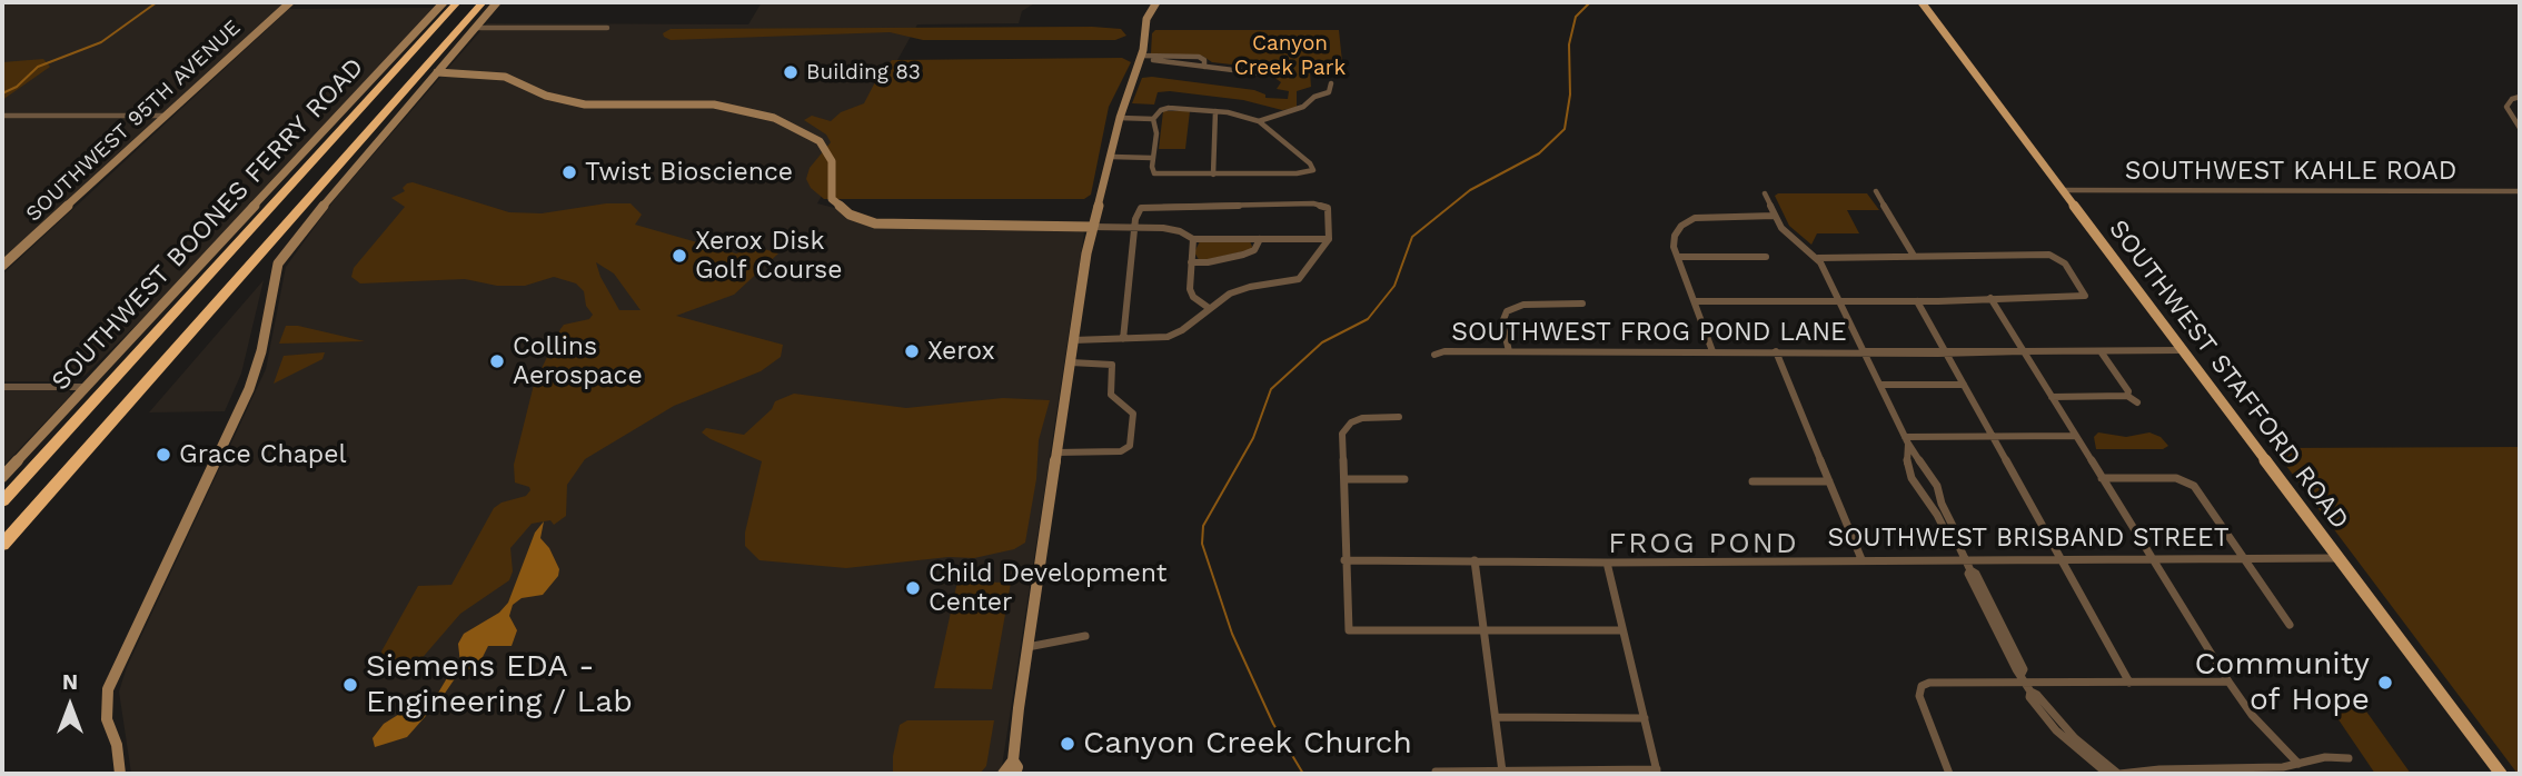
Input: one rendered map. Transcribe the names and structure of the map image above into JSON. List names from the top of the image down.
{
  "streets": {
    "main road": ["SOUTHWEST STAFFORD ROAD"],
    "street": [
      "SOUTHWEST 95TH AVENUE",
      "SOUTHWEST KAHLE ROAD",
      "SOUTHWEST BOONES FERRY ROAD",
      "SOUTHWEST FROG POND LANE",
      "SOUTHWEST BRISBAND STREET"
    ]
  },
  "crossings": [
    ["SOUTHWEST KAHLE ROAD", "SOUTHWEST STAFFORD ROAD"],
    ["SOUTHWEST FROG POND LANE", "SOUTHWEST STAFFORD ROAD"],
    ["SOUTHWEST STAFFORD ROAD", "SOUTHWEST BRISBAND STREET"]
  ],
  "districts": ["FROG POND"],
  "parks": ["Canyon Creek Park"],
  "places": [
    "Building 83",
    "Twist Bioscience",
    "Xerox Disk Golf Course",
    "Xerox",
    "Collins Aerospace",
    "Grace Chapel",
    "Child Development Center",
    "Community of Hope",
    "Siemens EDA - Engineering / Lab",
    "Canyon Creek Church"
  ],
  "north": "top"
}
